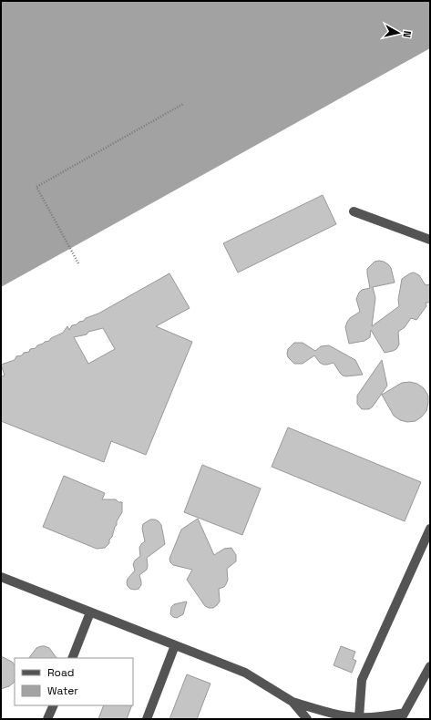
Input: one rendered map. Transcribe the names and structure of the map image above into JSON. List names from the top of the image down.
{
  "legend": ["Road", "Water"],
  "north": "right"
}
